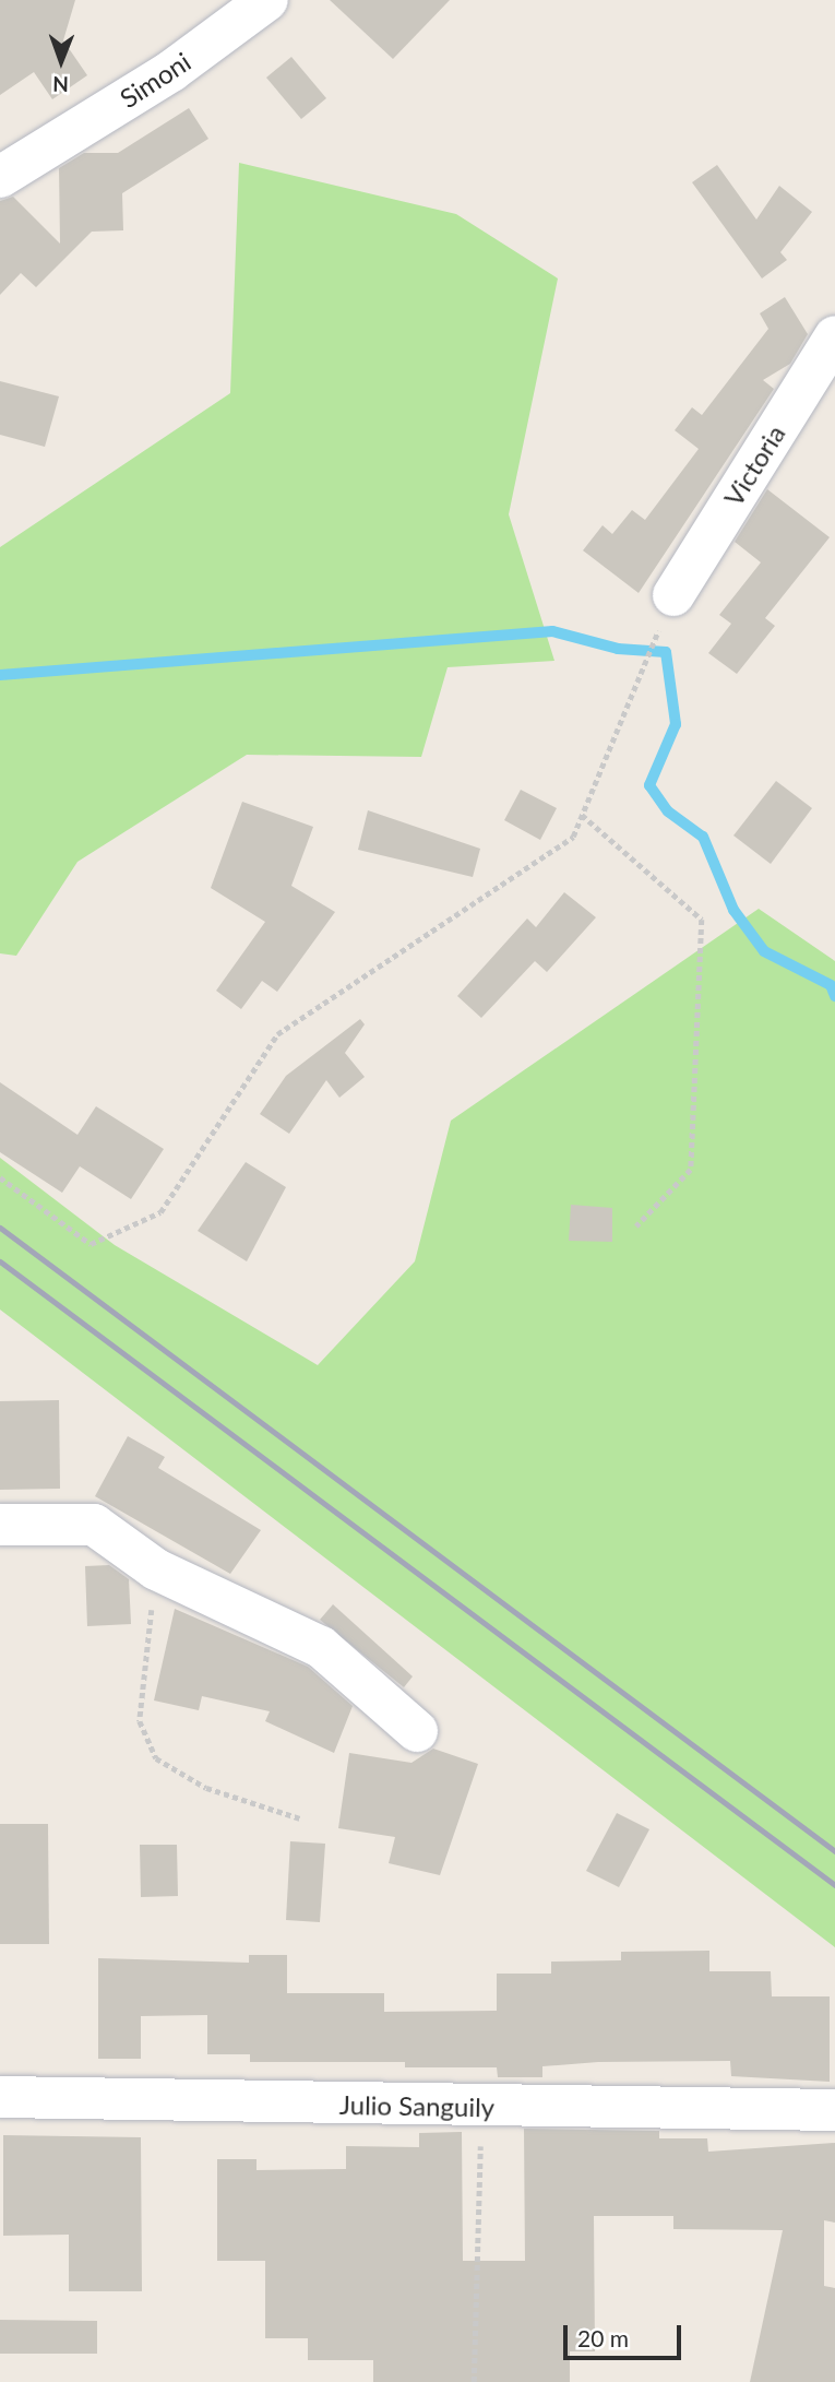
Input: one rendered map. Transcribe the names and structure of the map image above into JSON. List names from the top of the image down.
{
  "streets": {
    "street": ["Simoni", "Victoria", "Julio Sanguily"]
  },
  "scale_bar": "20 m",
  "north": "bottom"
}
